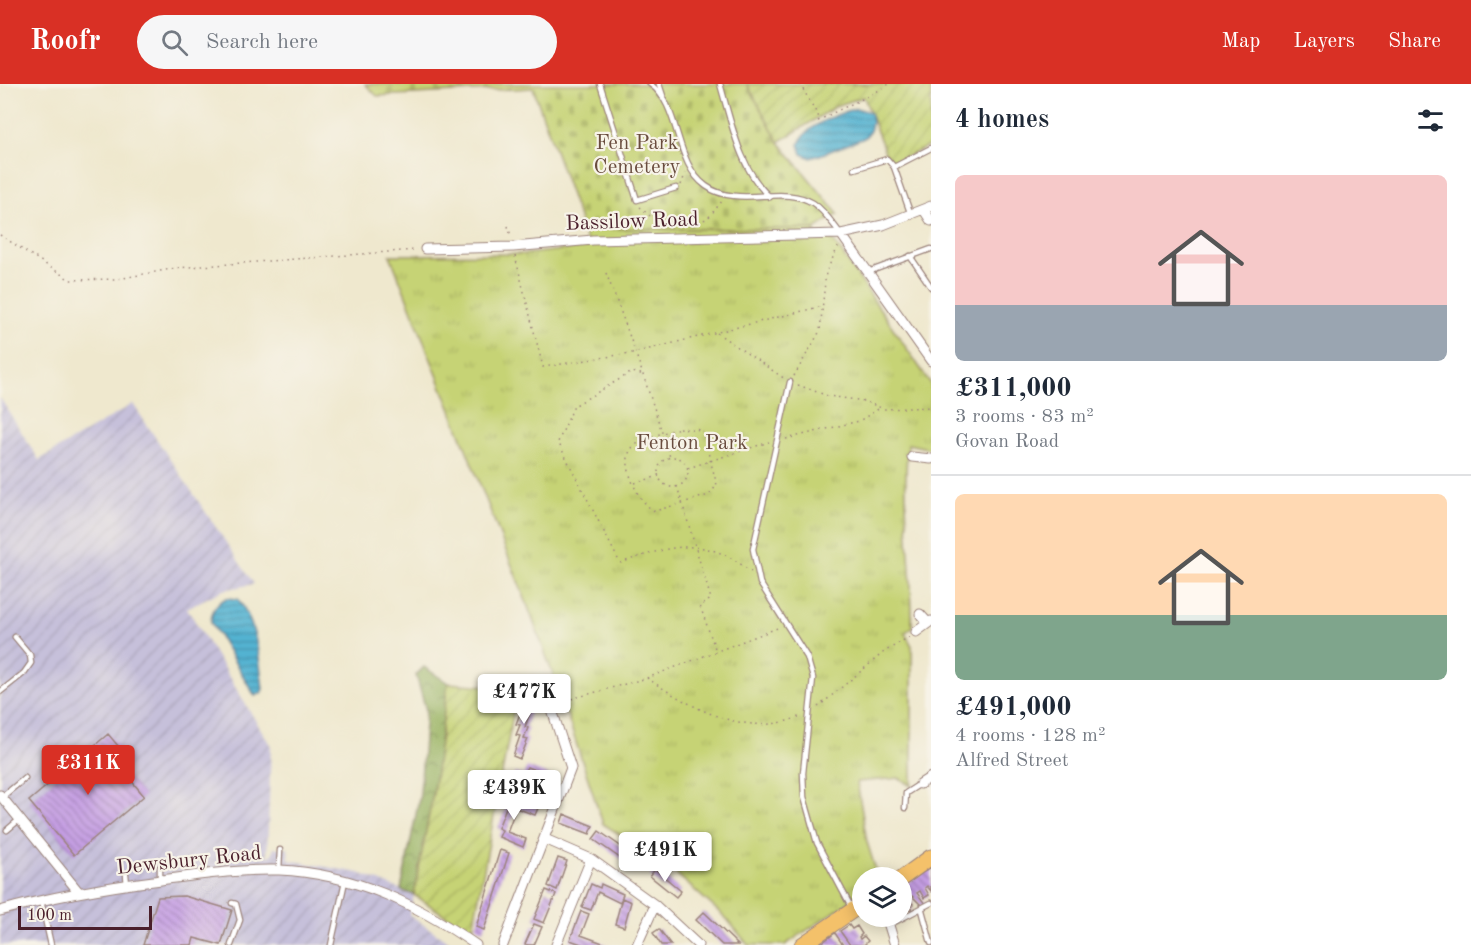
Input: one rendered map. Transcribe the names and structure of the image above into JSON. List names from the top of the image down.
{
  "streets": {
    "street": ["Bassilow Road", "Dewsbury Road"]
  },
  "parks": ["Fen Park Cemetery", "Fenton Park"],
  "scale_bar": "100 m",
  "page": {
    "header": "Roofr",
    "search": "Search here",
    "nav": ["Map", "Layers", "Share"],
    "heading": "4 homes",
    "list": [
      {
        "name": "£311,000",
        "note": "3 rooms · 83 m² · Govan Road"
      },
      {
        "name": "£491,000",
        "note": "4 rooms · 128 m² · Alfred Street"
      }
    ],
    "price": [
      "£477K",
      "£311K",
      "£439K",
      "£491K"
    ],
    "scale": "100 m"
  }
}
